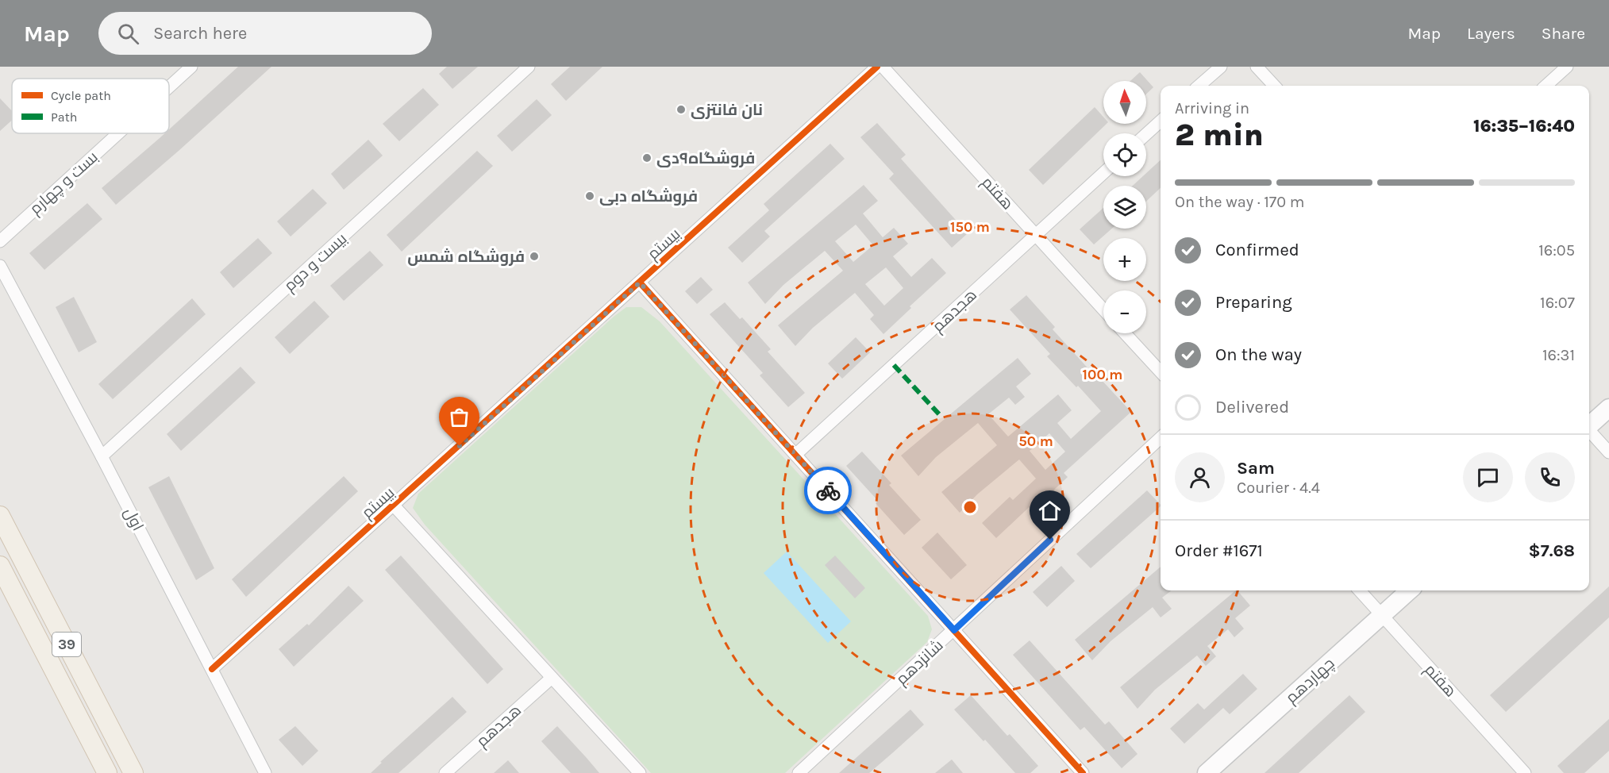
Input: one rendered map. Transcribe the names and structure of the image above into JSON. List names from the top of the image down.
{
  "streets": {
    "main road": ["39", "چهاردهم"],
    "street": [
      "بست و چهارم",
      "هفتم",
      "بیستم",
      "بیست و دوم",
      "هجدهم",
      "اول",
      "شانزدهم"
    ]
  },
  "crossings": [
    ["هفتم", "هجدهم"],
    ["هفتم", "چهاردهم"],
    ["بیستم", "اول"],
    ["بیست و دوم", "اول"]
  ],
  "places": [
    "نان فانتزی",
    "فروشگاه۹دی",
    "فروشگاه دبی",
    "فروشگاه شمس"
  ],
  "legend": ["Cycle path", "Path"],
  "north": "top",
  "page": {
    "header": "Map",
    "search": "Search here",
    "nav": ["Map", "Layers", "Share"],
    "map_buttons": ["+", "−"],
    "heading": ["2 min", "Arriving in", "16:35–16:40"],
    "panel": [
      "Sam",
      "Courier · 4.4",
      "Order #1671",
      "$7.68"
    ],
    "bar": "On the way · 170 m",
    "list": [
      ["Confirmed", "16:05"],
      ["Preparing", "16:07"],
      ["On the way", "16:31"],
      "Delivered"
    ]
  },
  "rings": ["150 m", "100 m", "50 m"]
}
